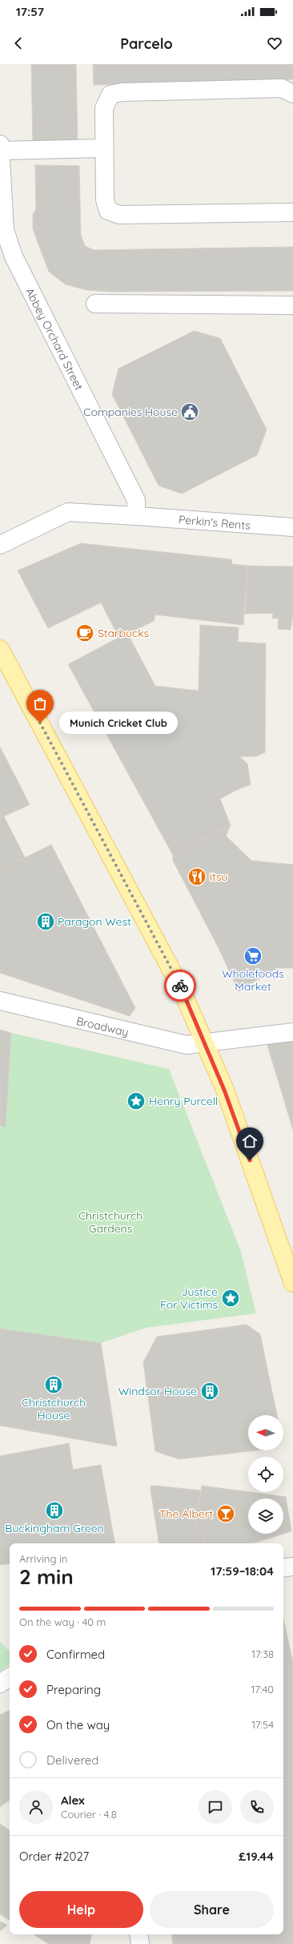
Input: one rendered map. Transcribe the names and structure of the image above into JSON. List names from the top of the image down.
{
  "streets": {
    "street": ["Abbey Orchard Street", "Perkin's Rents", "Broadway"]
  },
  "crossings": [
    ["Abbey Orchard Street", "Perkin's Rents"]
  ],
  "parks": ["Christchurch Gardens"],
  "places": {
    "public building": ["Companies House"],
    "cafe": ["Starbucks"],
    "other": ["Munich Cricket Club"],
    "restaurant": ["itsu"],
    "building": [
      "Paragon West",
      "Christchurch House",
      "Windsor House",
      "Buckingham Green"
    ],
    "supermarket": ["Wholefoods Market"],
    "place": ["Henry Purcell", "Justice For Victims"],
    "bar": ["The Albert"]
  },
  "north": "left",
  "page": {
    "status": "17:57",
    "header": "Parcelo",
    "bubble": "Munich Cricket Club",
    "heading": ["2 min", "Arriving in", "17:59–18:04"],
    "panel": [
      "Alex",
      "Courier · 4.8",
      "Order #2027",
      "£19.44"
    ],
    "bar": "On the way · 40 m",
    "list": [
      ["Confirmed", "17:38"],
      ["Preparing", "17:40"],
      ["On the way", "17:54"],
      "Delivered"
    ],
    "buttons": ["Help", "Share"]
  }
}
